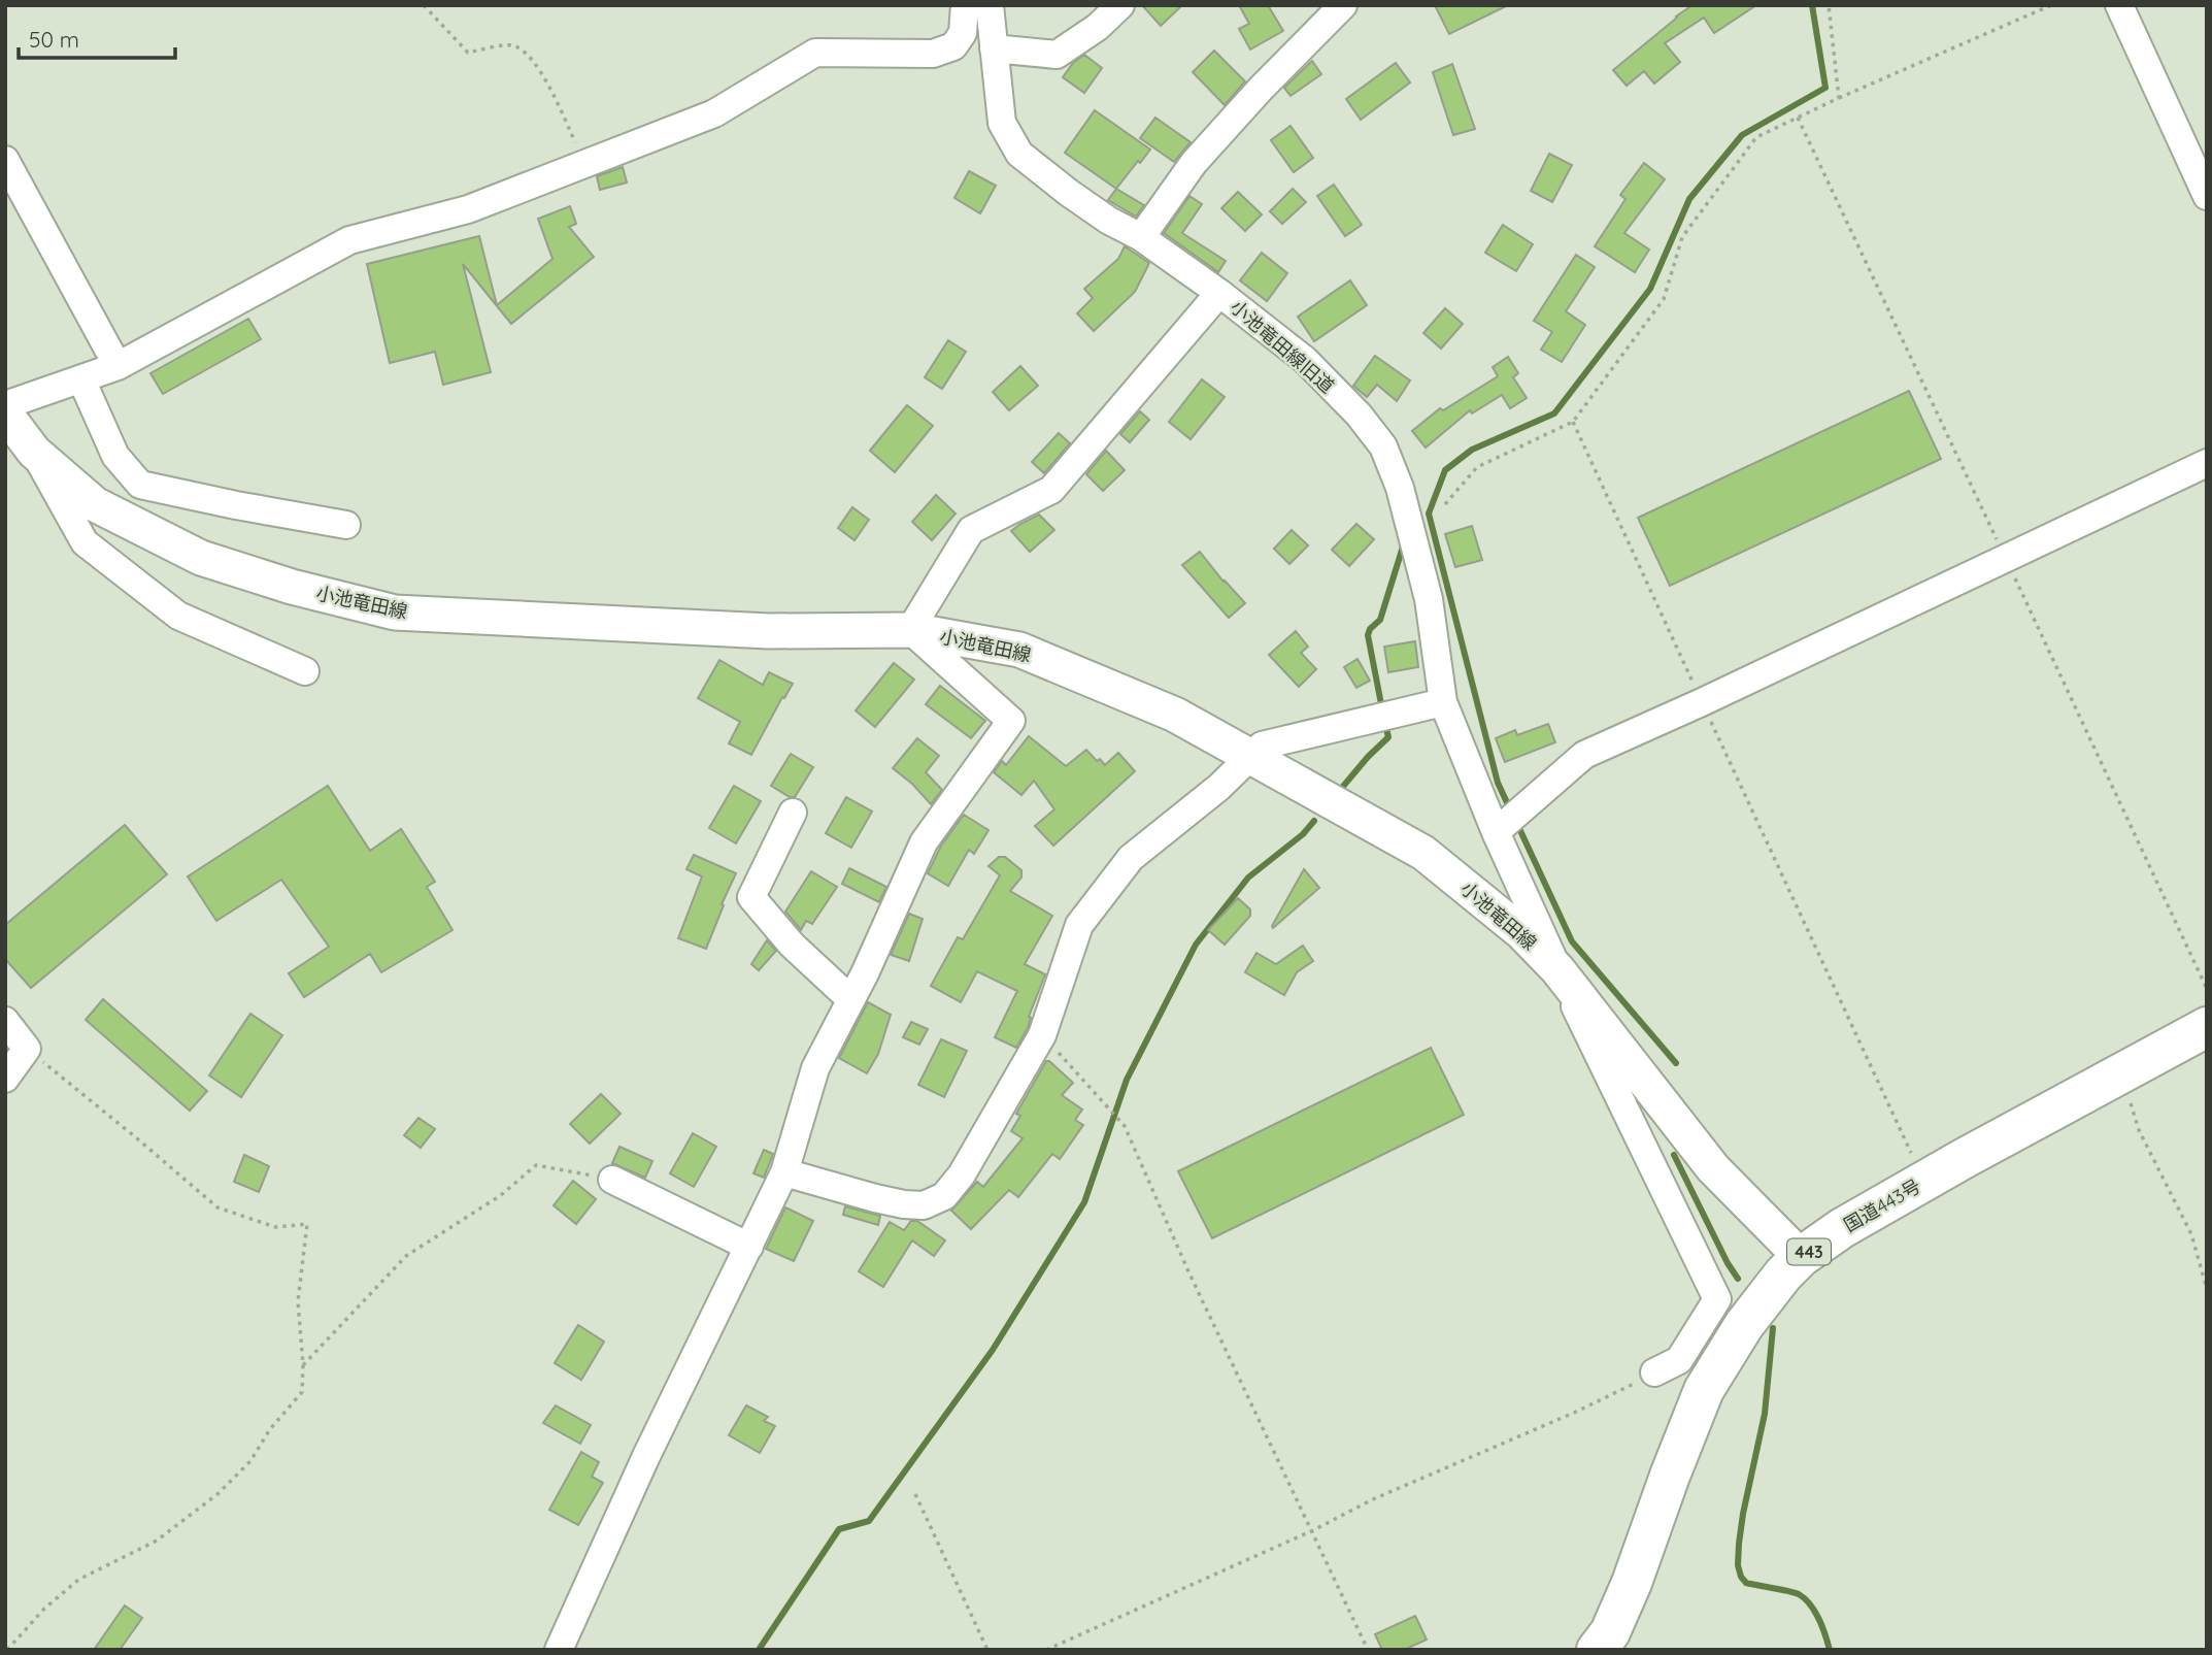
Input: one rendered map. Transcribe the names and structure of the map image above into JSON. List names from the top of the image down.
{
  "streets": {
    "highway": ["国道443号", "443"],
    "main road": ["小池竜田線"],
    "street": ["小池竜田線旧道"]
  },
  "crossings": [
    ["小池竜田線旧道", "小池竜田線"],
    ["小池竜田線", "国道443号"]
  ],
  "scale_bar": "50 m"
}
